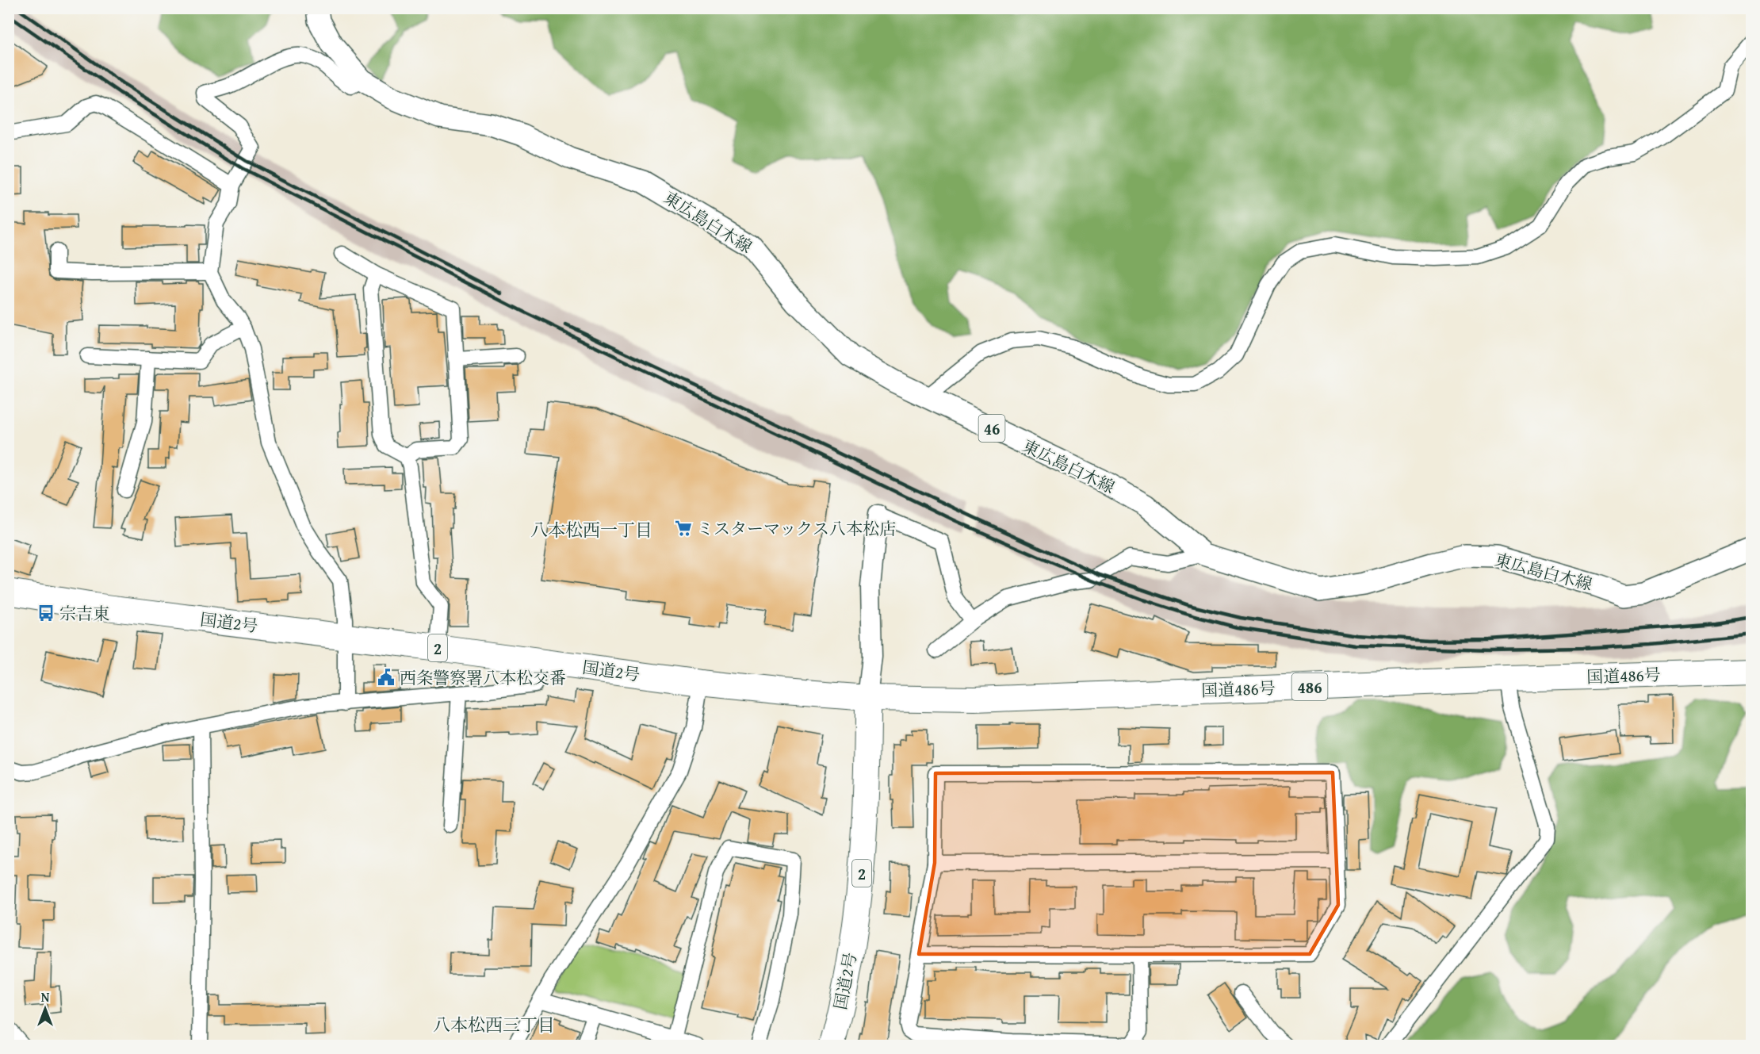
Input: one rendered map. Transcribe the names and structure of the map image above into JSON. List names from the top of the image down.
{
  "streets": {
    "highway": [
      "国道2号",
      "2",
      "国道486号",
      "486"
    ],
    "main road": ["東広島白木線", "46"]
  },
  "crossings": [
    ["国道2号", "国道486号"]
  ],
  "districts": ["八本松西一丁目", "八本松西三丁目"],
  "places": {
    "supermarket": ["ミスターマックス八本松店"],
    "bus stop": ["宗吉東"],
    "public building": ["西条警察署八本松交番"]
  },
  "north": "top"
}
